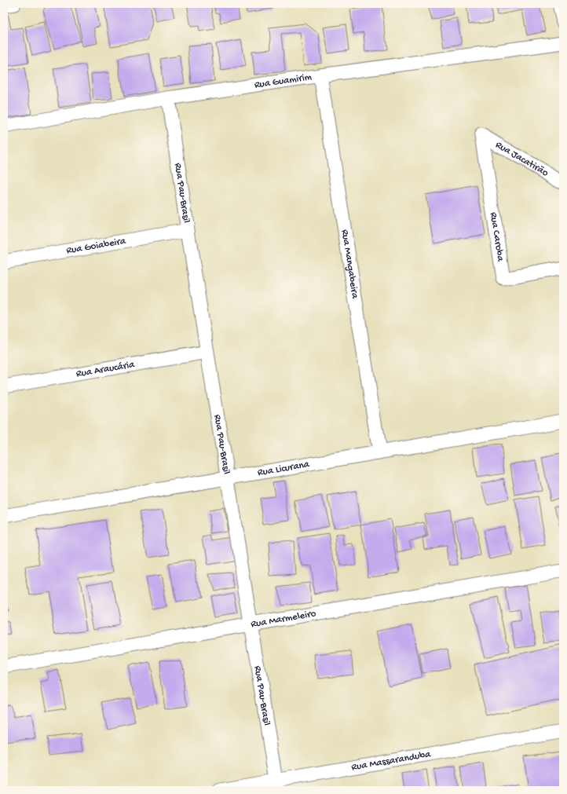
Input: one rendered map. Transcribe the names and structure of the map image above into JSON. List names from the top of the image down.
{
  "streets": {
    "street": [
      "Rua Guamirim",
      "Rua Jacatirão",
      "Rua Pau-Brasil",
      "Rua Caroba",
      "Rua Goiabeira",
      "Rua Mangabeira",
      "Rua Araucária",
      "Rua Licurana",
      "Rua Marmeleiro",
      "Rua Massaranduba"
    ]
  },
  "crossings": [
    ["Rua Guamirim", "Rua Pau-Brasil"],
    ["Rua Guamirim", "Rua Mangabeira"],
    ["Rua Jacatirão", "Rua Caroba"],
    ["Rua Pau-Brasil", "Rua Goiabeira"],
    ["Rua Pau-Brasil", "Rua Araucária"],
    ["Rua Pau-Brasil", "Rua Licurana"],
    ["Rua Pau-Brasil", "Rua Marmeleiro"],
    ["Rua Pau-Brasil", "Rua Massaranduba"],
    ["Rua Mangabeira", "Rua Licurana"]
  ]
}
